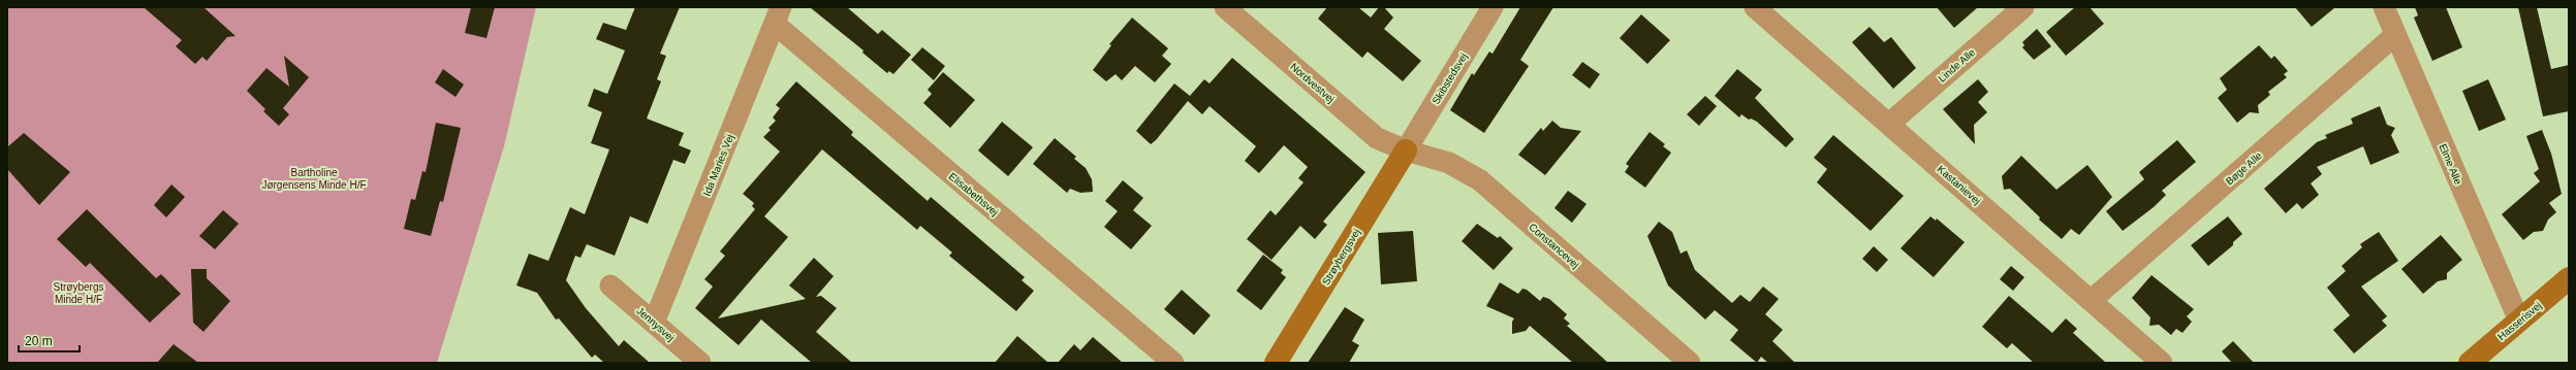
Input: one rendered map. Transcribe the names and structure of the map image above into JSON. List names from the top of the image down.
{
  "streets": {
    "street": [
      "Linde Alle",
      "Skibstedsvej",
      "Nordvestvej",
      "Elme Alle",
      "Ida Maries Vej",
      "Bøge Alle",
      "Kastanievej",
      "Elisabethsvej",
      "Constancevej",
      "Strøybergsvej",
      "Hasserisvej",
      "Jennysvej"
    ]
  },
  "crossings": [
    ["Linde Alle", "Kastanievej"],
    ["Skibstedsvej", "Nordvestvej"],
    ["Skibstedsvej", "Constancevej"],
    ["Skibstedsvej", "Strøybergsvej"],
    ["Nordvestvej", "Constancevej"],
    ["Nordvestvej", "Strøybergsvej"],
    ["Elme Alle", "Bøge Alle"],
    ["Elme Alle", "Hasserisvej"],
    ["Ida Maries Vej", "Elisabethsvej"],
    ["Ida Maries Vej", "Jennysvej"],
    ["Bøge Alle", "Kastanievej"],
    ["Constancevej", "Strøybergsvej"]
  ],
  "parks": ["Bartholine Jørgensens Minde H/F", "Strøybergs Minde H/F"],
  "scale_bar": "20 m"
}
